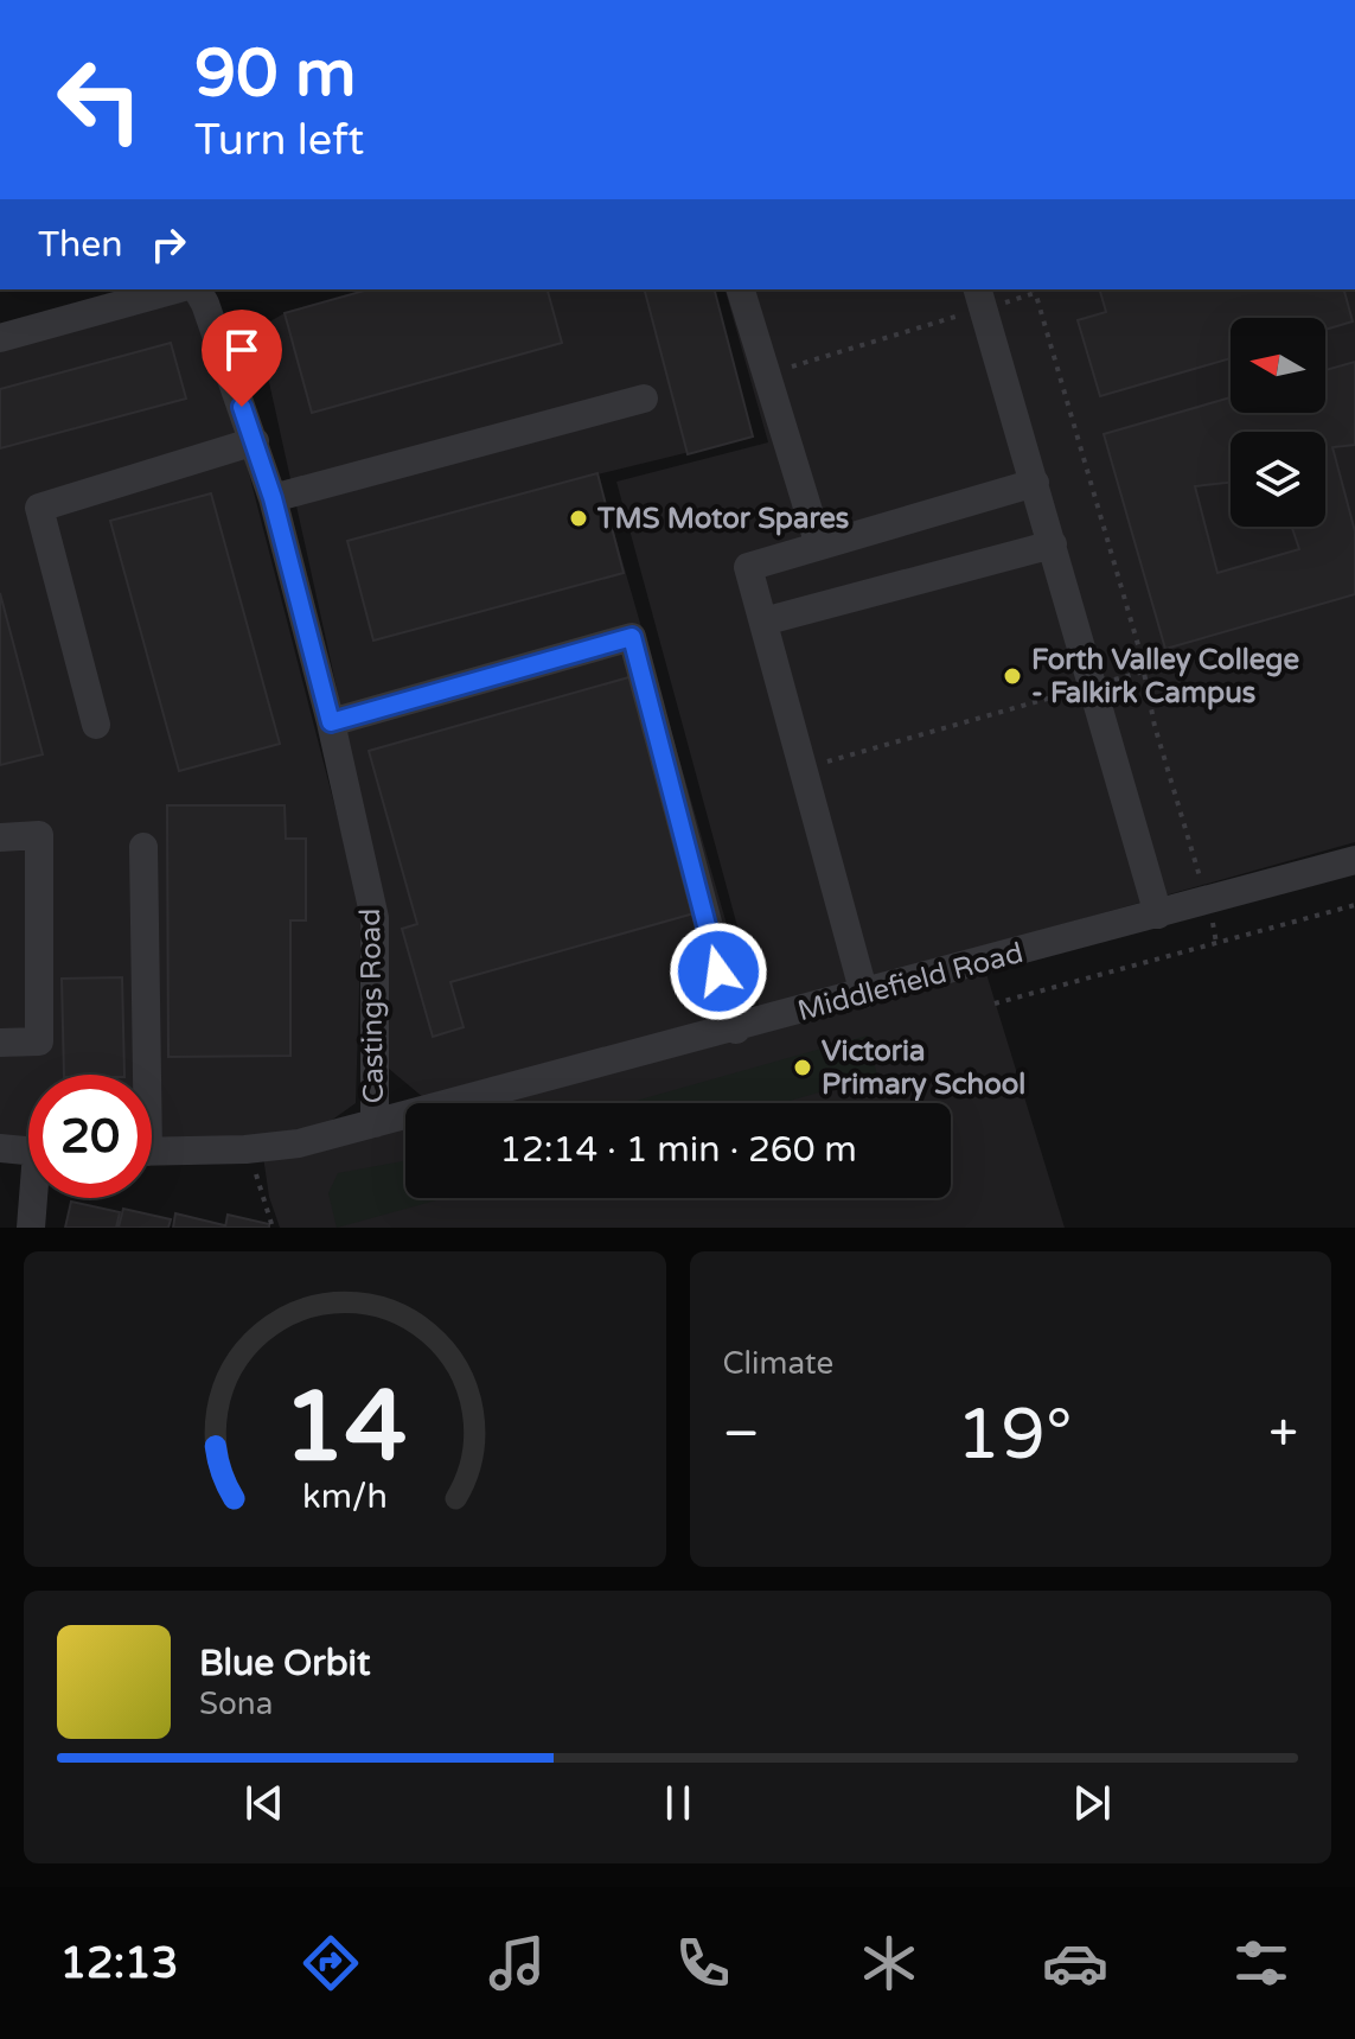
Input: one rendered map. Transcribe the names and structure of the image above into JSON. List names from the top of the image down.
{
  "streets": {
    "street": ["Middlefield Road", "Castings Road"]
  },
  "crossings": [
    ["Middlefield Road", "Castings Road"]
  ],
  "places": ["TMS Motor Spares", "Forth Valley College - Falkirk Campus", "Victoria Primary School"],
  "north": "left",
  "page": {
    "turn": ["90 m", "Turn left"],
    "then": "Then",
    "limit": "20",
    "trip": "12:14 · 1 min · 260 m",
    "tile": "Climate",
    "heat": ["−", "19°", "+"],
    "song": ["Blue Orbit", "Sona"],
    "tabs": "12:13",
    "gauge": ["14", "km/h"]
  }
}
